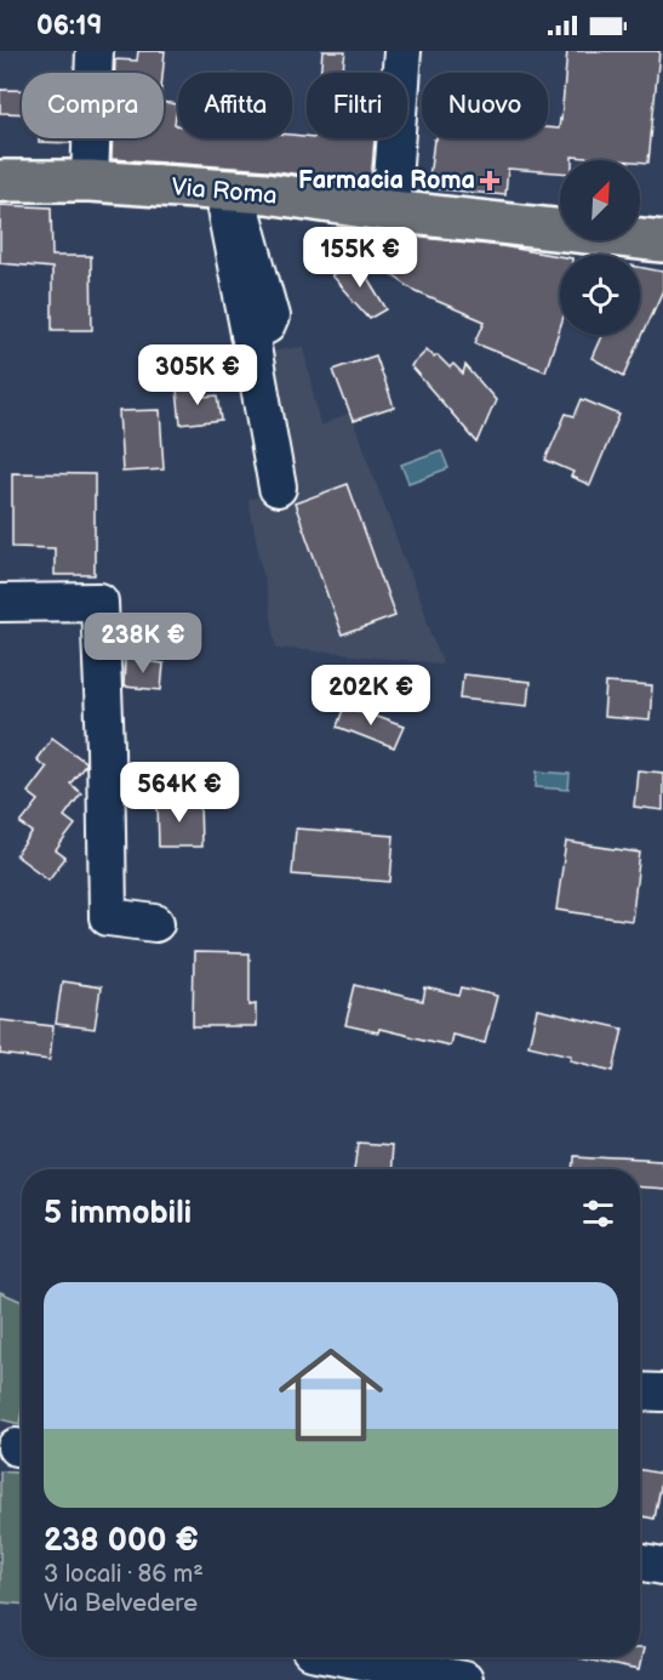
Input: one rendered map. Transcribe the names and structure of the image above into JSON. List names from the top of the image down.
{
  "streets": {
    "main road": ["Via Roma"]
  },
  "places": {
    "health": ["Farmacia Roma"]
  },
  "north": "top right",
  "page": {
    "status": "06:19",
    "chip": [
      "Compra",
      "Affitta",
      "Filtri",
      "Nuovo"
    ],
    "price": [
      "155K €",
      "305K €",
      "238K €",
      "202K €",
      "564K €"
    ],
    "heading": "5 immobili",
    "list": [
      {
        "name": "238 000 €",
        "note": "3 locali · 86 m² · Via Belvedere"
      }
    ]
  }
}
